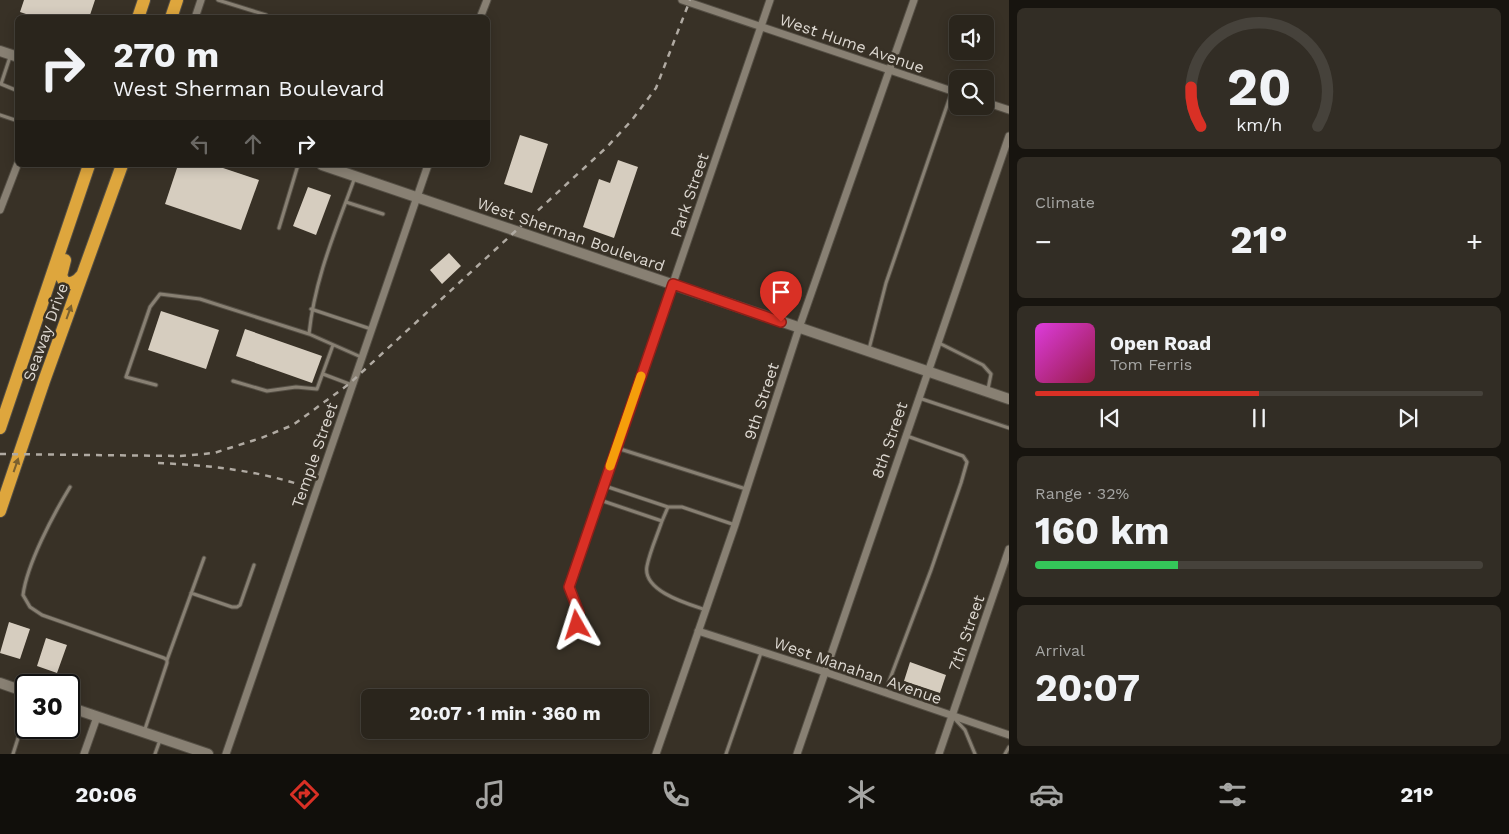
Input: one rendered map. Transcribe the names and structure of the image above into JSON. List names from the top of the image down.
{
  "streets": {
    "highway": ["Seaway Drive"],
    "main road": ["West Sherman Boulevard"],
    "street": [
      "West Hume Avenue",
      "Park Street",
      "9th Street",
      "8th Street",
      "Temple Street",
      "7th Street",
      "West Manahan Avenue"
    ]
  },
  "crossings": [
    ["West Hume Avenue", "Park Street"],
    ["West Hume Avenue", "9th Street"],
    ["Park Street", "West Sherman Boulevard"],
    ["West Sherman Boulevard", "9th Street"],
    ["West Sherman Boulevard", "8th Street"],
    ["West Sherman Boulevard", "Temple Street"],
    ["9th Street", "West Manahan Avenue"],
    ["8th Street", "West Manahan Avenue"],
    ["7th Street", "West Manahan Avenue"]
  ],
  "page": {
    "turn": ["270 m", "West Sherman Boulevard"],
    "tile": [
      "Climate",
      ["Range · 32%", "160 km"],
      ["Arrival", "20:07"]
    ],
    "heat": ["−", "21°", "+"],
    "song": ["Open Road", "Tom Ferris"],
    "limit": "30",
    "trip": "20:07 · 1 min · 360 m",
    "tabs": ["20:06", "21°"],
    "gauge": ["20", "km/h"]
  }
}
